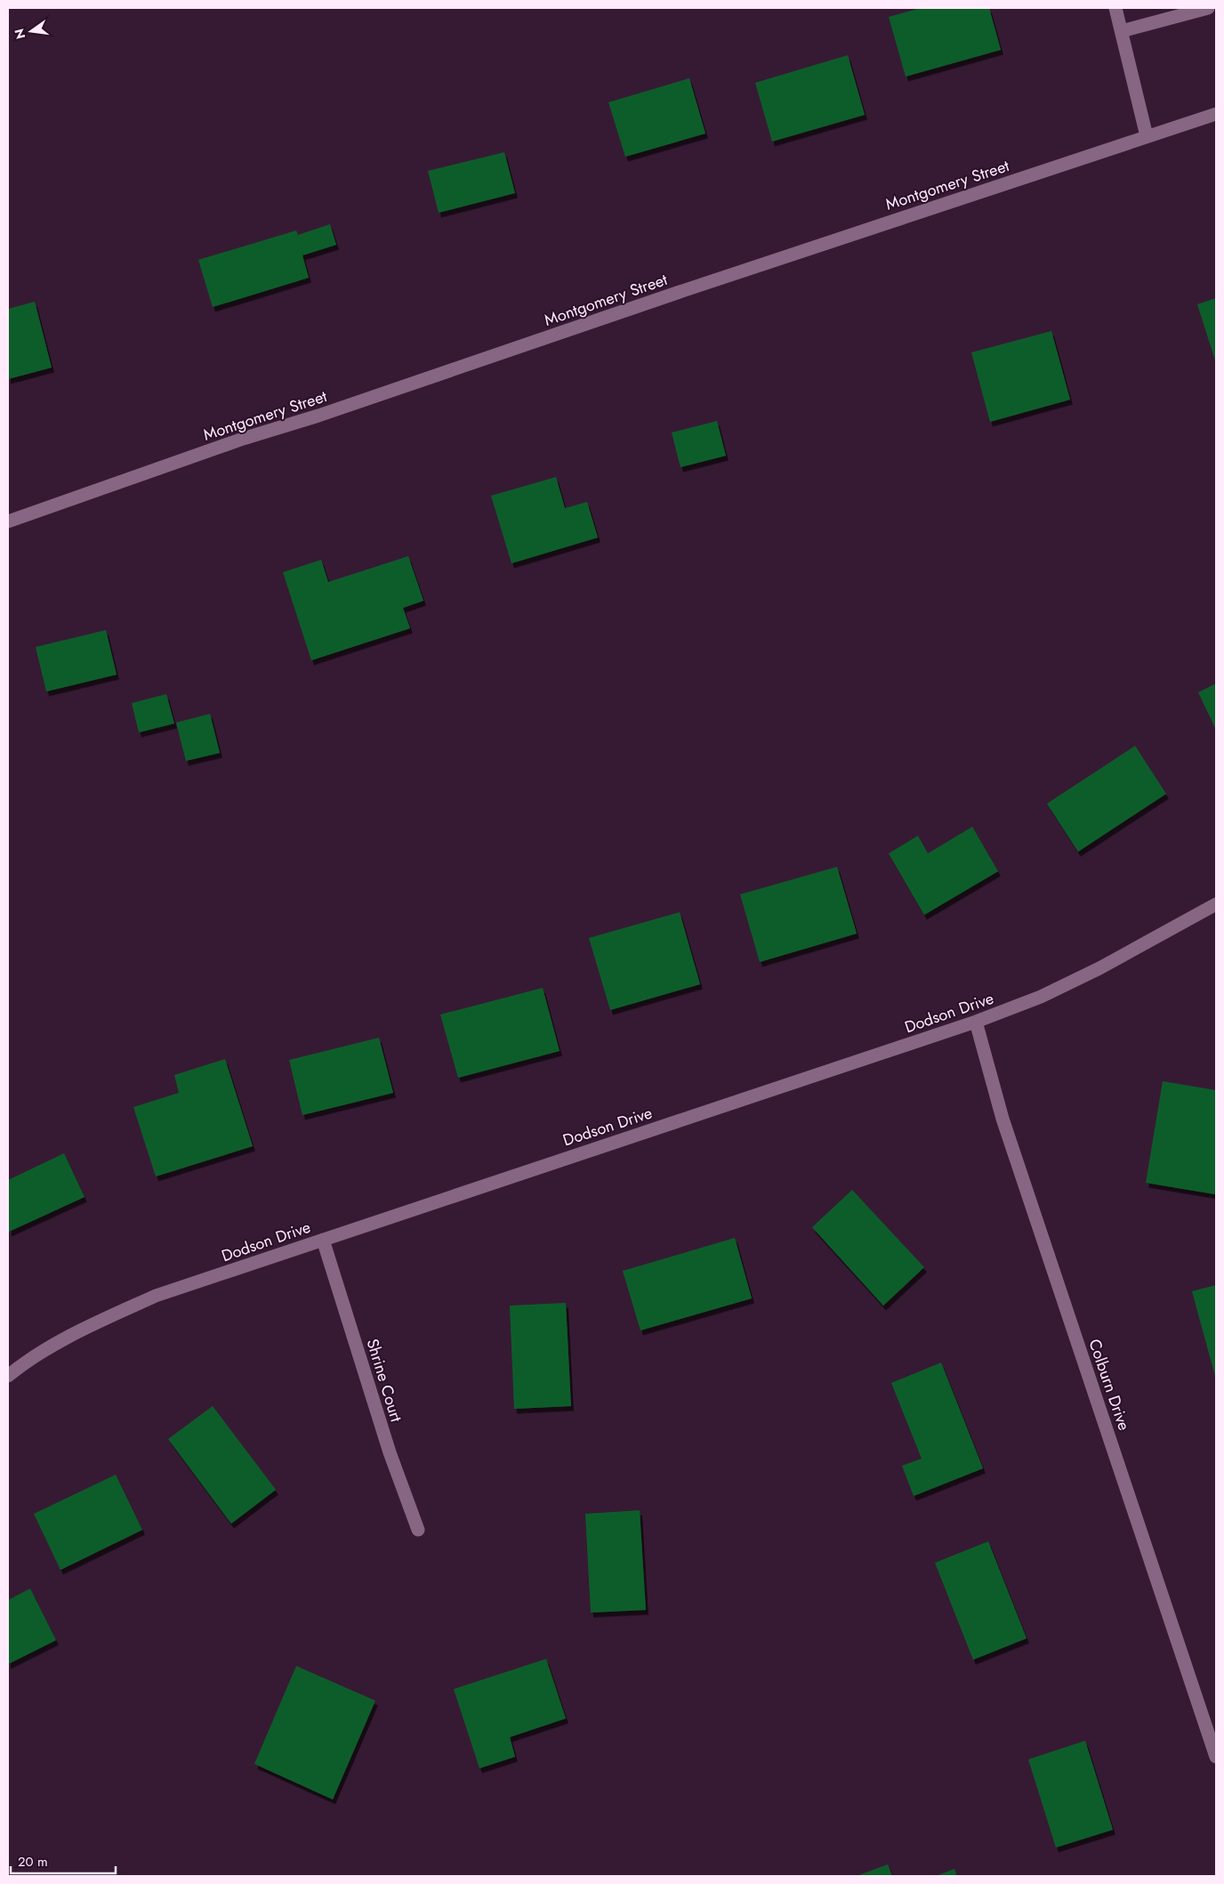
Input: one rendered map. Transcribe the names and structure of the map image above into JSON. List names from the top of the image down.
{
  "streets": {
    "street": [
      "Montgomery Street",
      "Dodson Drive",
      "Shrine Court",
      "Colburn Drive"
    ]
  },
  "crossings": [
    ["Dodson Drive", "Shrine Court"],
    ["Dodson Drive", "Colburn Drive"]
  ],
  "scale_bar": "20 m",
  "north": "left"
}
